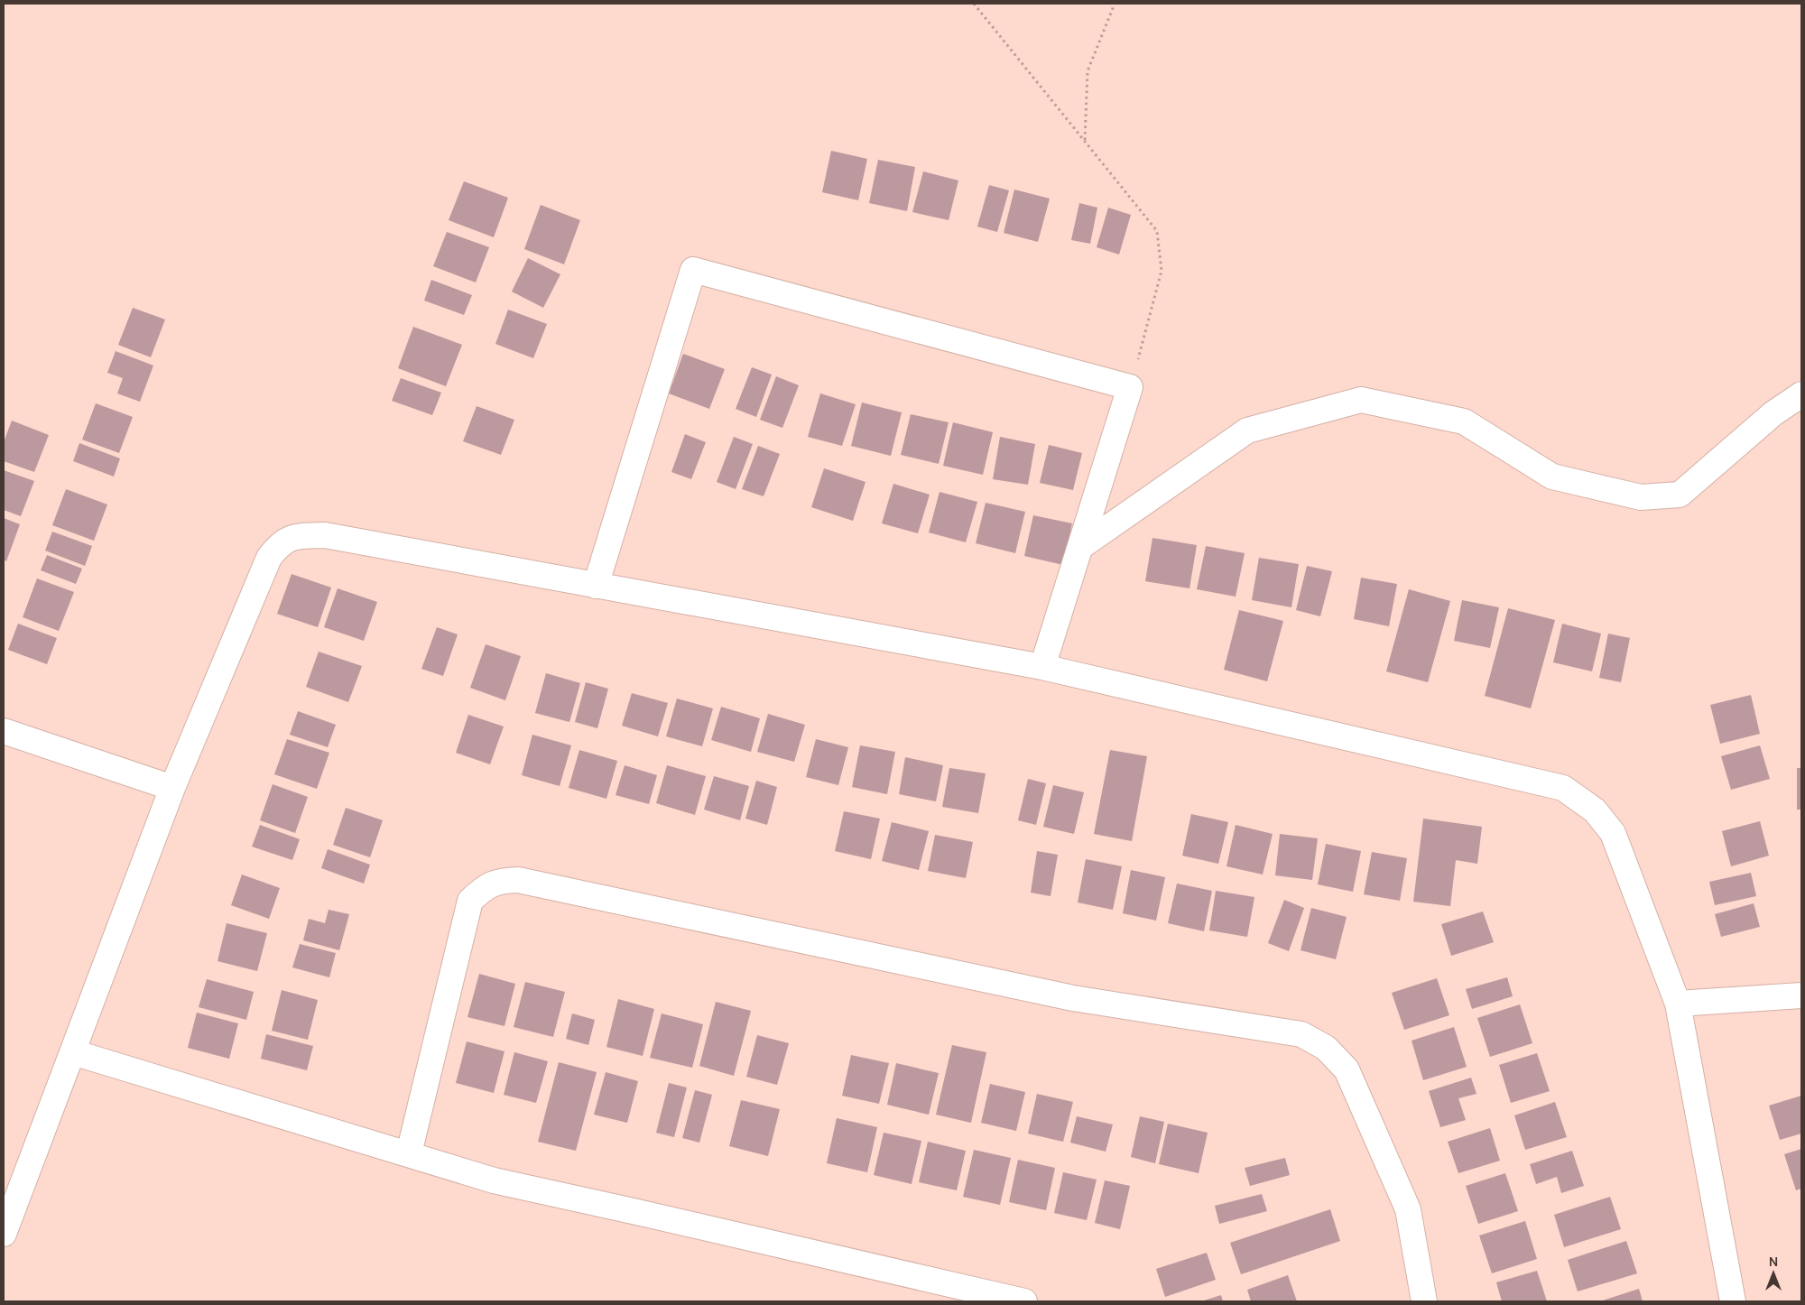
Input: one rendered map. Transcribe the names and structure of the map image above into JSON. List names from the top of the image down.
{
  "north": "top"
}
